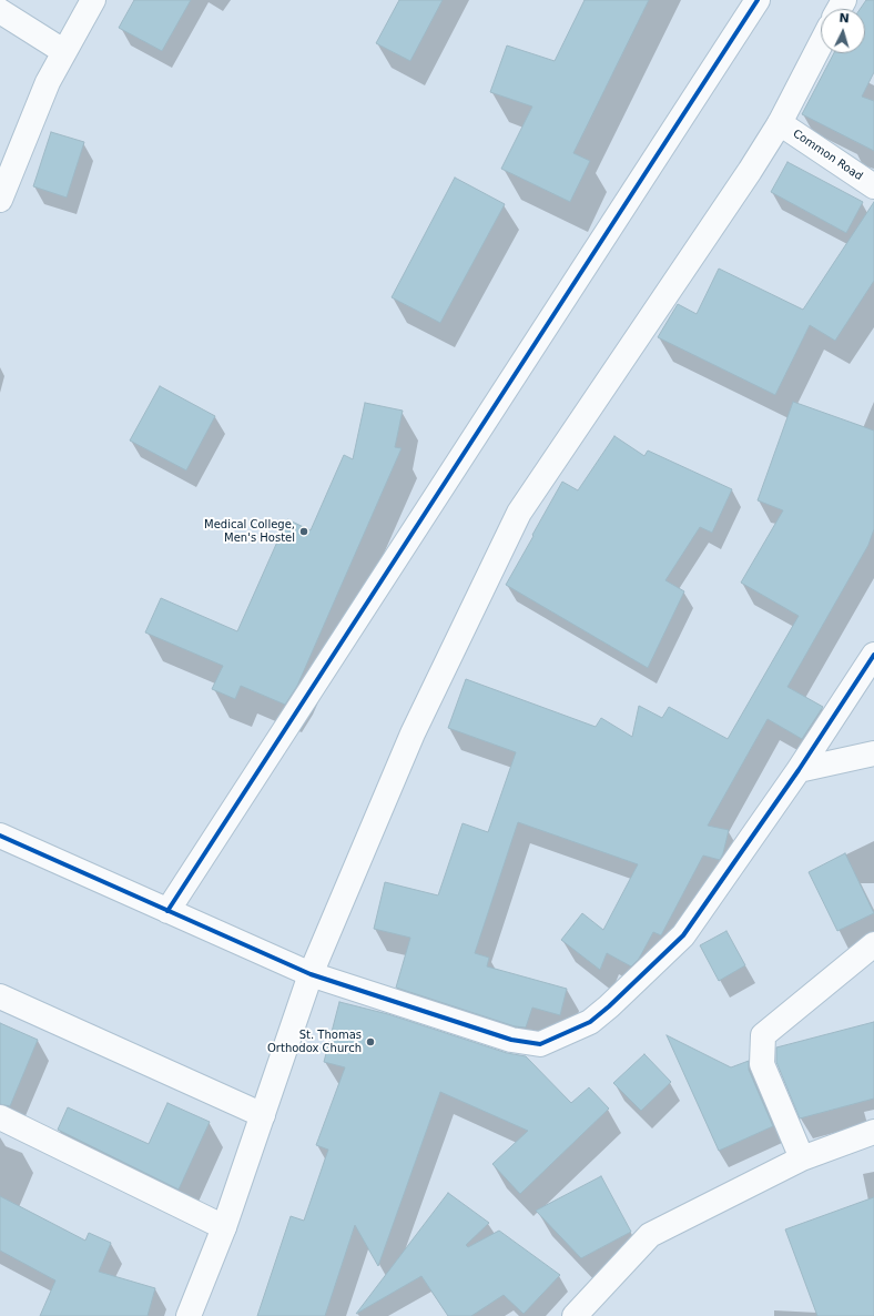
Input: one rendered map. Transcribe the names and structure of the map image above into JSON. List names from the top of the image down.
{
  "streets": {
    "street": ["Common Road"]
  },
  "places": ["Medical College, Men's Hostel", "St. Thomas Orthodox Church"],
  "north": "top"
}
